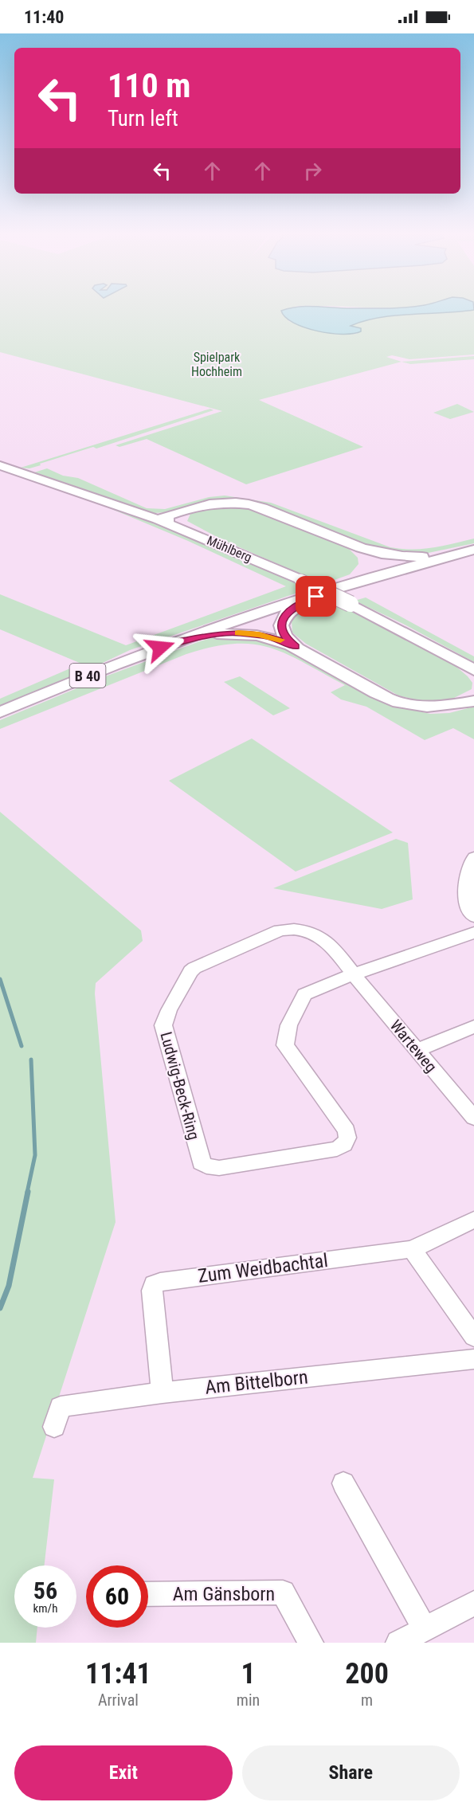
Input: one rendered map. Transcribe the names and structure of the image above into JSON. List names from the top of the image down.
{
  "streets": {
    "main road": ["Mühlberg", "B 40"],
    "street": [
      "Warteweg",
      "Ludwig-Beck-Ring",
      "Zum Weidbachtal",
      "Am Bittelborn",
      "Am Gänsborn"
    ]
  },
  "crossings": [
    ["Warteweg", "Ludwig-Beck-Ring"],
    ["Zum Weidbachtal", "Am Bittelborn"]
  ],
  "parks": ["Spielpark Hochheim"],
  "page": {
    "status": "11:40",
    "turn": ["110 m", "Turn left"],
    "speed": "56 km/h",
    "limit": "60",
    "eta": [
      "11:41",
      "Arrival",
      "1",
      "min",
      "200",
      "m"
    ],
    "buttons": ["Exit", "Share"]
  }
}
